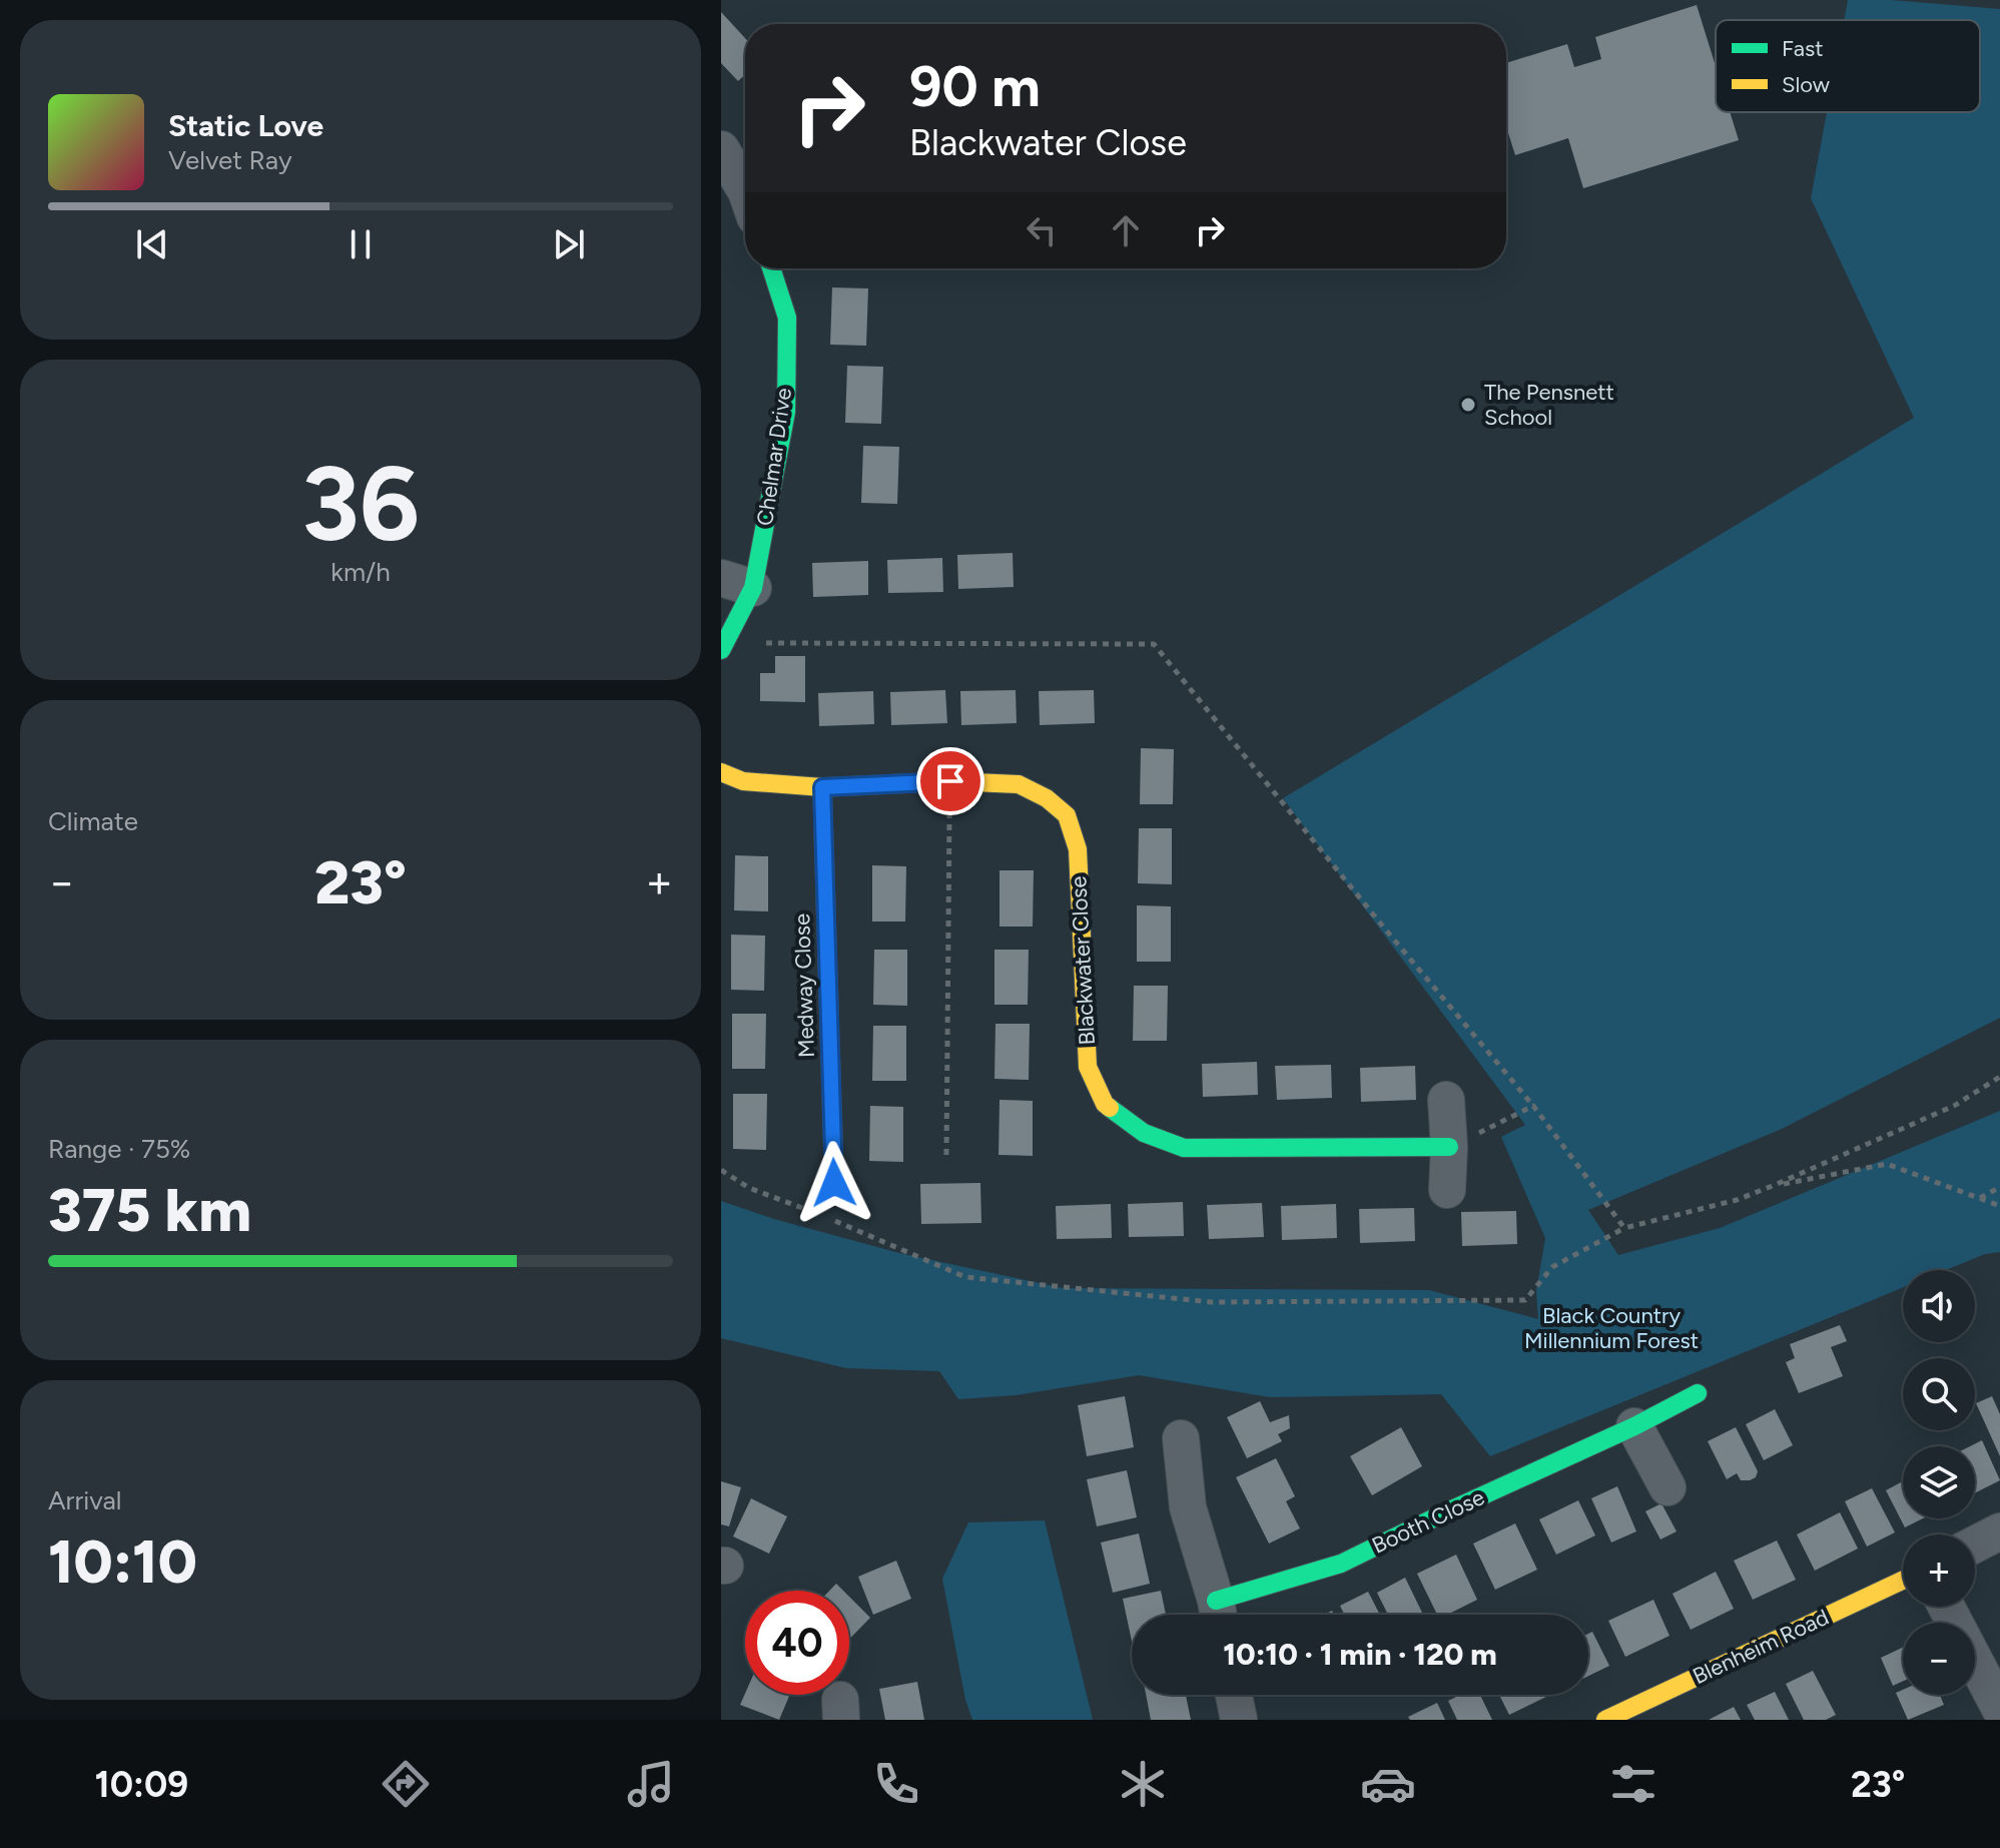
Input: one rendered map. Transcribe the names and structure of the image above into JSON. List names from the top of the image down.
{
  "streets": {
    "street": [
      "Chelmar Drive",
      "Blackwater Close",
      "Medway Close",
      "Booth Close",
      "Blenheim Road"
    ]
  },
  "crossings": [
    ["Blackwater Close", "Medway Close"]
  ],
  "parks": ["Black Country Millennium Forest"],
  "places": ["The Pensnett School"],
  "legend": ["Fast", "Slow"],
  "page": {
    "turn": ["90 m", "Blackwater Close"],
    "song": ["Static Love", "Velvet Ray"],
    "tile": [
      ["36", "km/h"],
      "Climate",
      ["Range · 75%", "375 km"],
      ["Arrival", "10:10"]
    ],
    "heat": ["−", "23°", "+"],
    "map_buttons": ["+", "−"],
    "limit": "40",
    "trip": "10:10 · 1 min · 120 m",
    "tabs": ["10:09", "23°"]
  }
}
